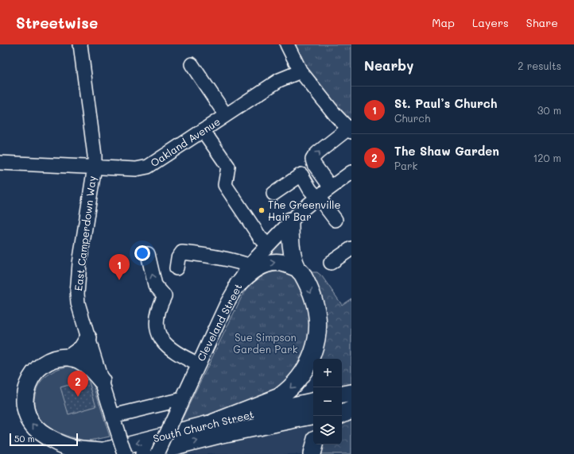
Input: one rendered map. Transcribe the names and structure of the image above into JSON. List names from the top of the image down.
{
  "streets": {
    "main road": ["South Church Street"],
    "street": ["Oakland Avenue", "East Camperdown Way", "Cleveland Street"]
  },
  "crossings": [
    ["Oakland Avenue", "East Camperdown Way"]
  ],
  "parks": ["Sue Simpson Garden Park"],
  "places": ["The Greenville Hair Bar"],
  "scale_bar": "50 m",
  "page": {
    "header": "Streetwise",
    "nav": ["Map", "Layers", "Share"],
    "heading": ["Nearby", "2 results"],
    "list": [
      {
        "mark": "1",
        "name": "St. Paul’s Church",
        "note": "Church",
        "value": "30 m"
      },
      {
        "mark": "2",
        "name": "The Shaw Garden",
        "note": "Park",
        "value": "120 m"
      }
    ],
    "pins": ["1", "2"],
    "map_buttons": ["+", "−"],
    "scale": "50 m"
  }
}
